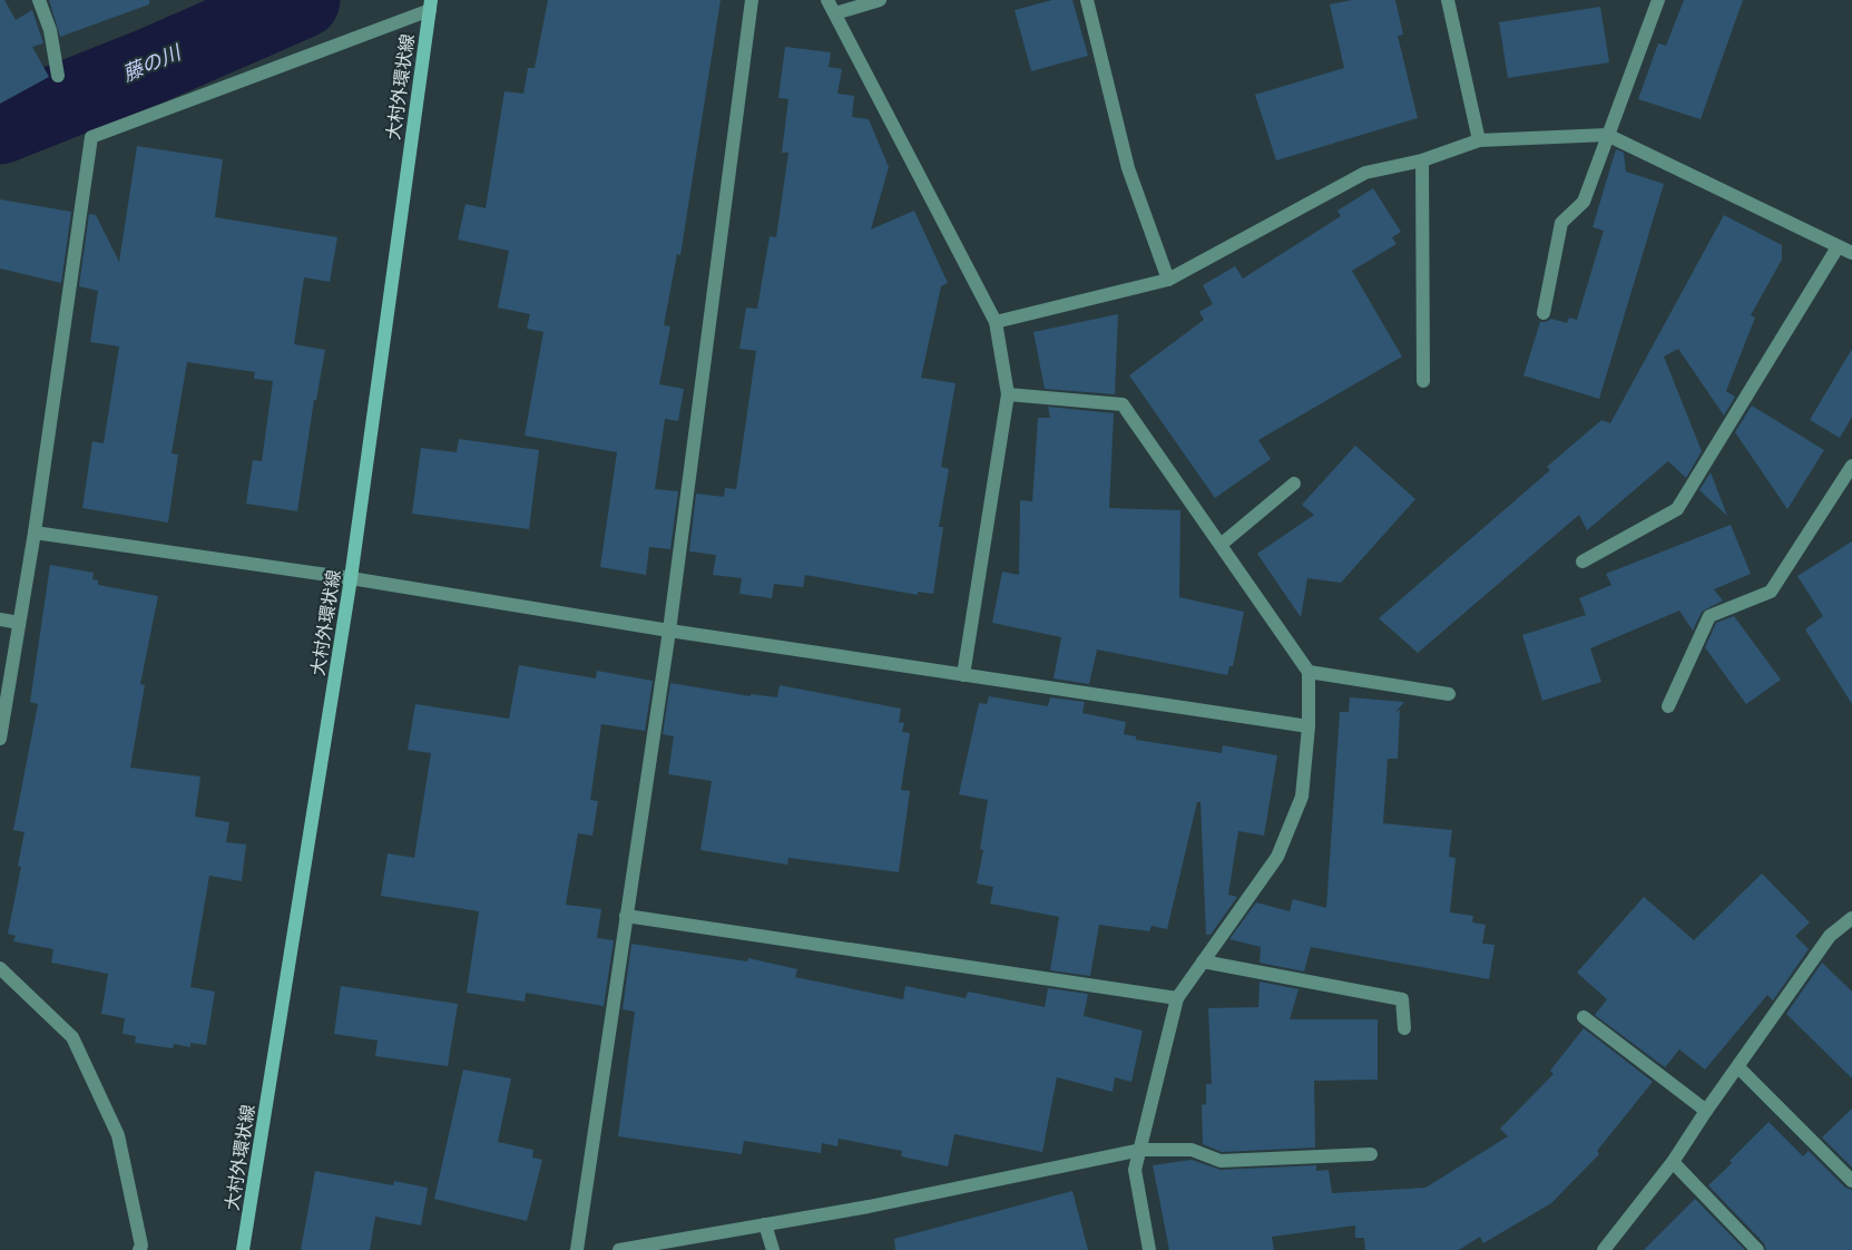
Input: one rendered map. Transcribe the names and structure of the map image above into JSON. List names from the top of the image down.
{
  "streets": {
    "main road": ["大村外環状線"]
  },
  "water": ["藤の川"]
}
